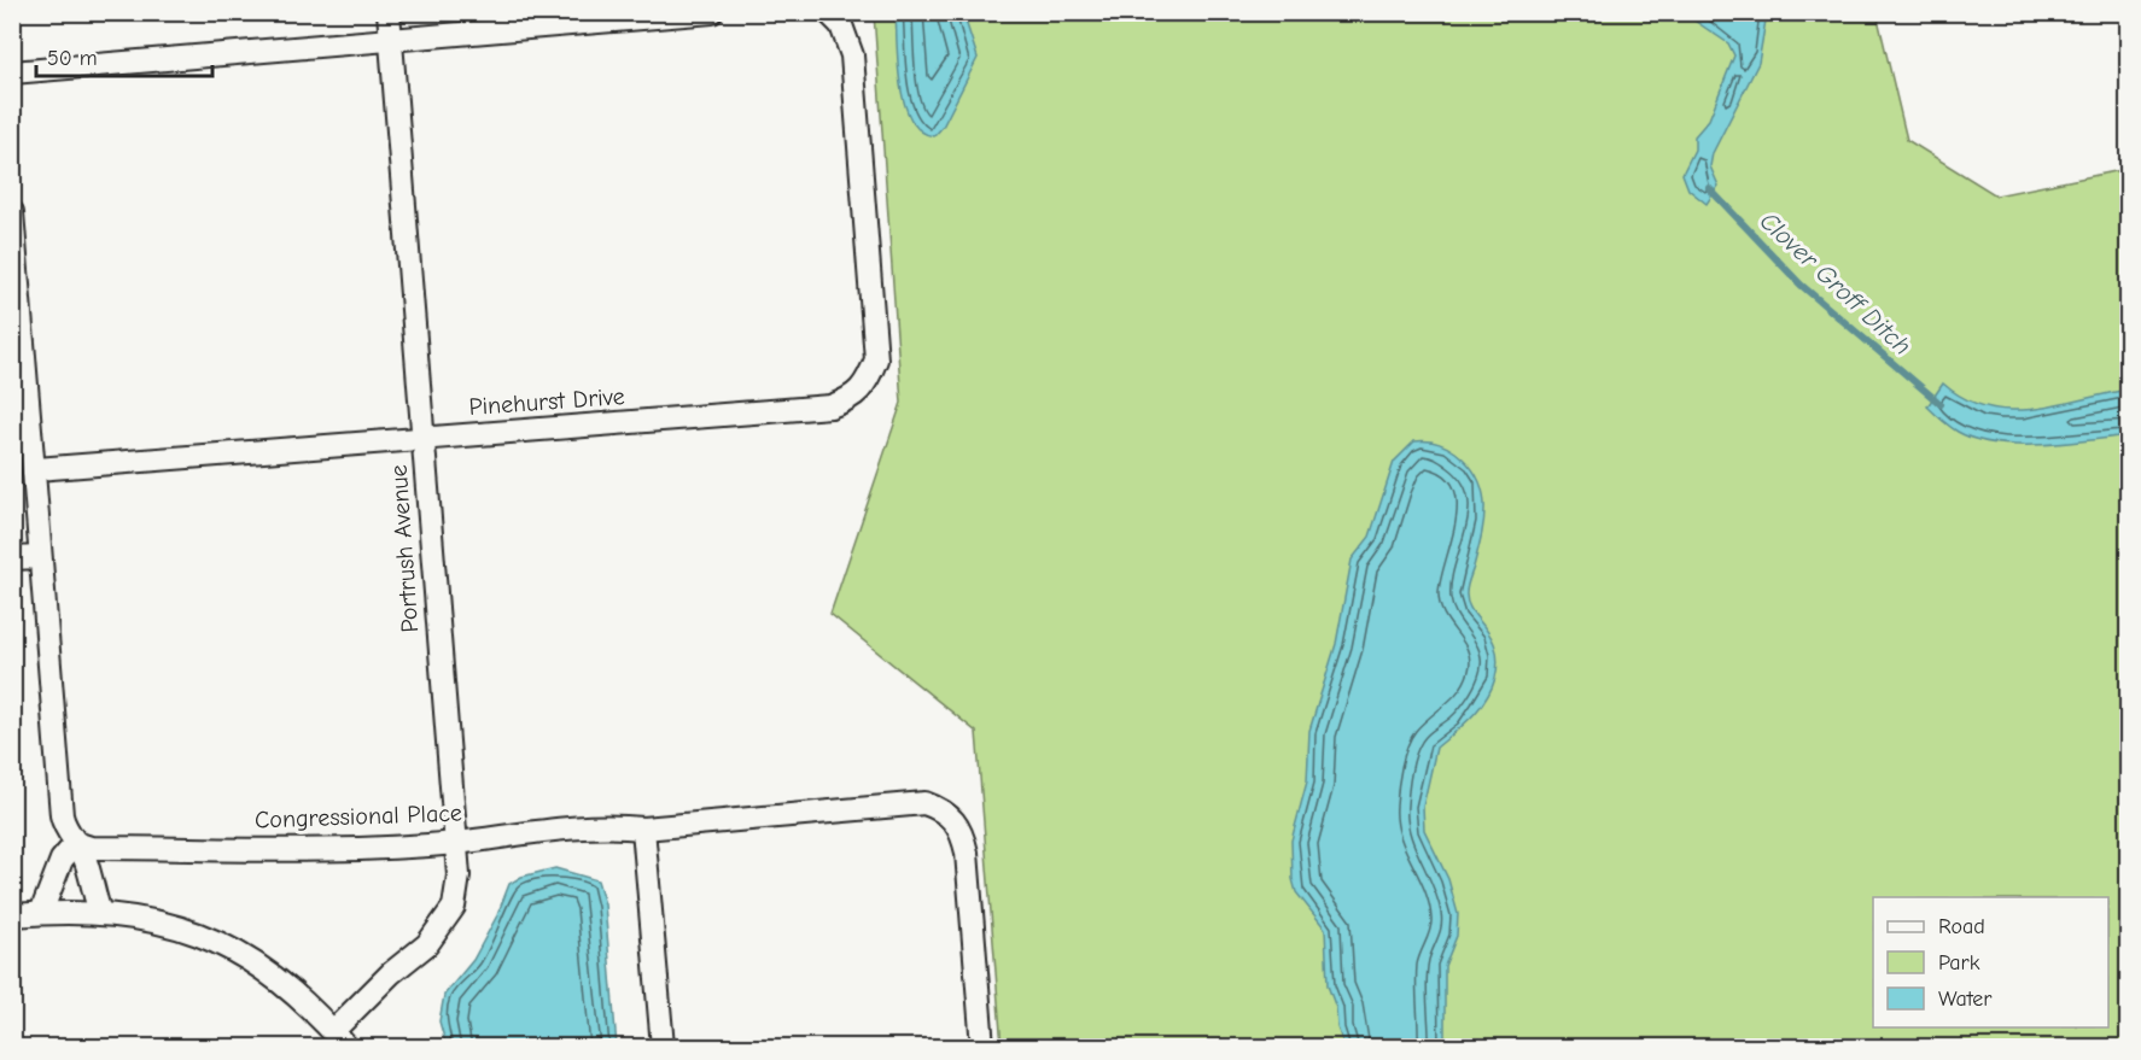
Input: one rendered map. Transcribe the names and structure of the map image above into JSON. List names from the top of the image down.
{
  "streets": {
    "street": ["Pinehurst Drive", "Portrush Avenue", "Congressional Place"]
  },
  "crossings": [
    ["Pinehurst Drive", "Portrush Avenue"],
    ["Portrush Avenue", "Congressional Place"]
  ],
  "water": ["Clover Groff Ditch"],
  "legend": ["Road", "Park", "Water"],
  "scale_bar": "50 m"
}
